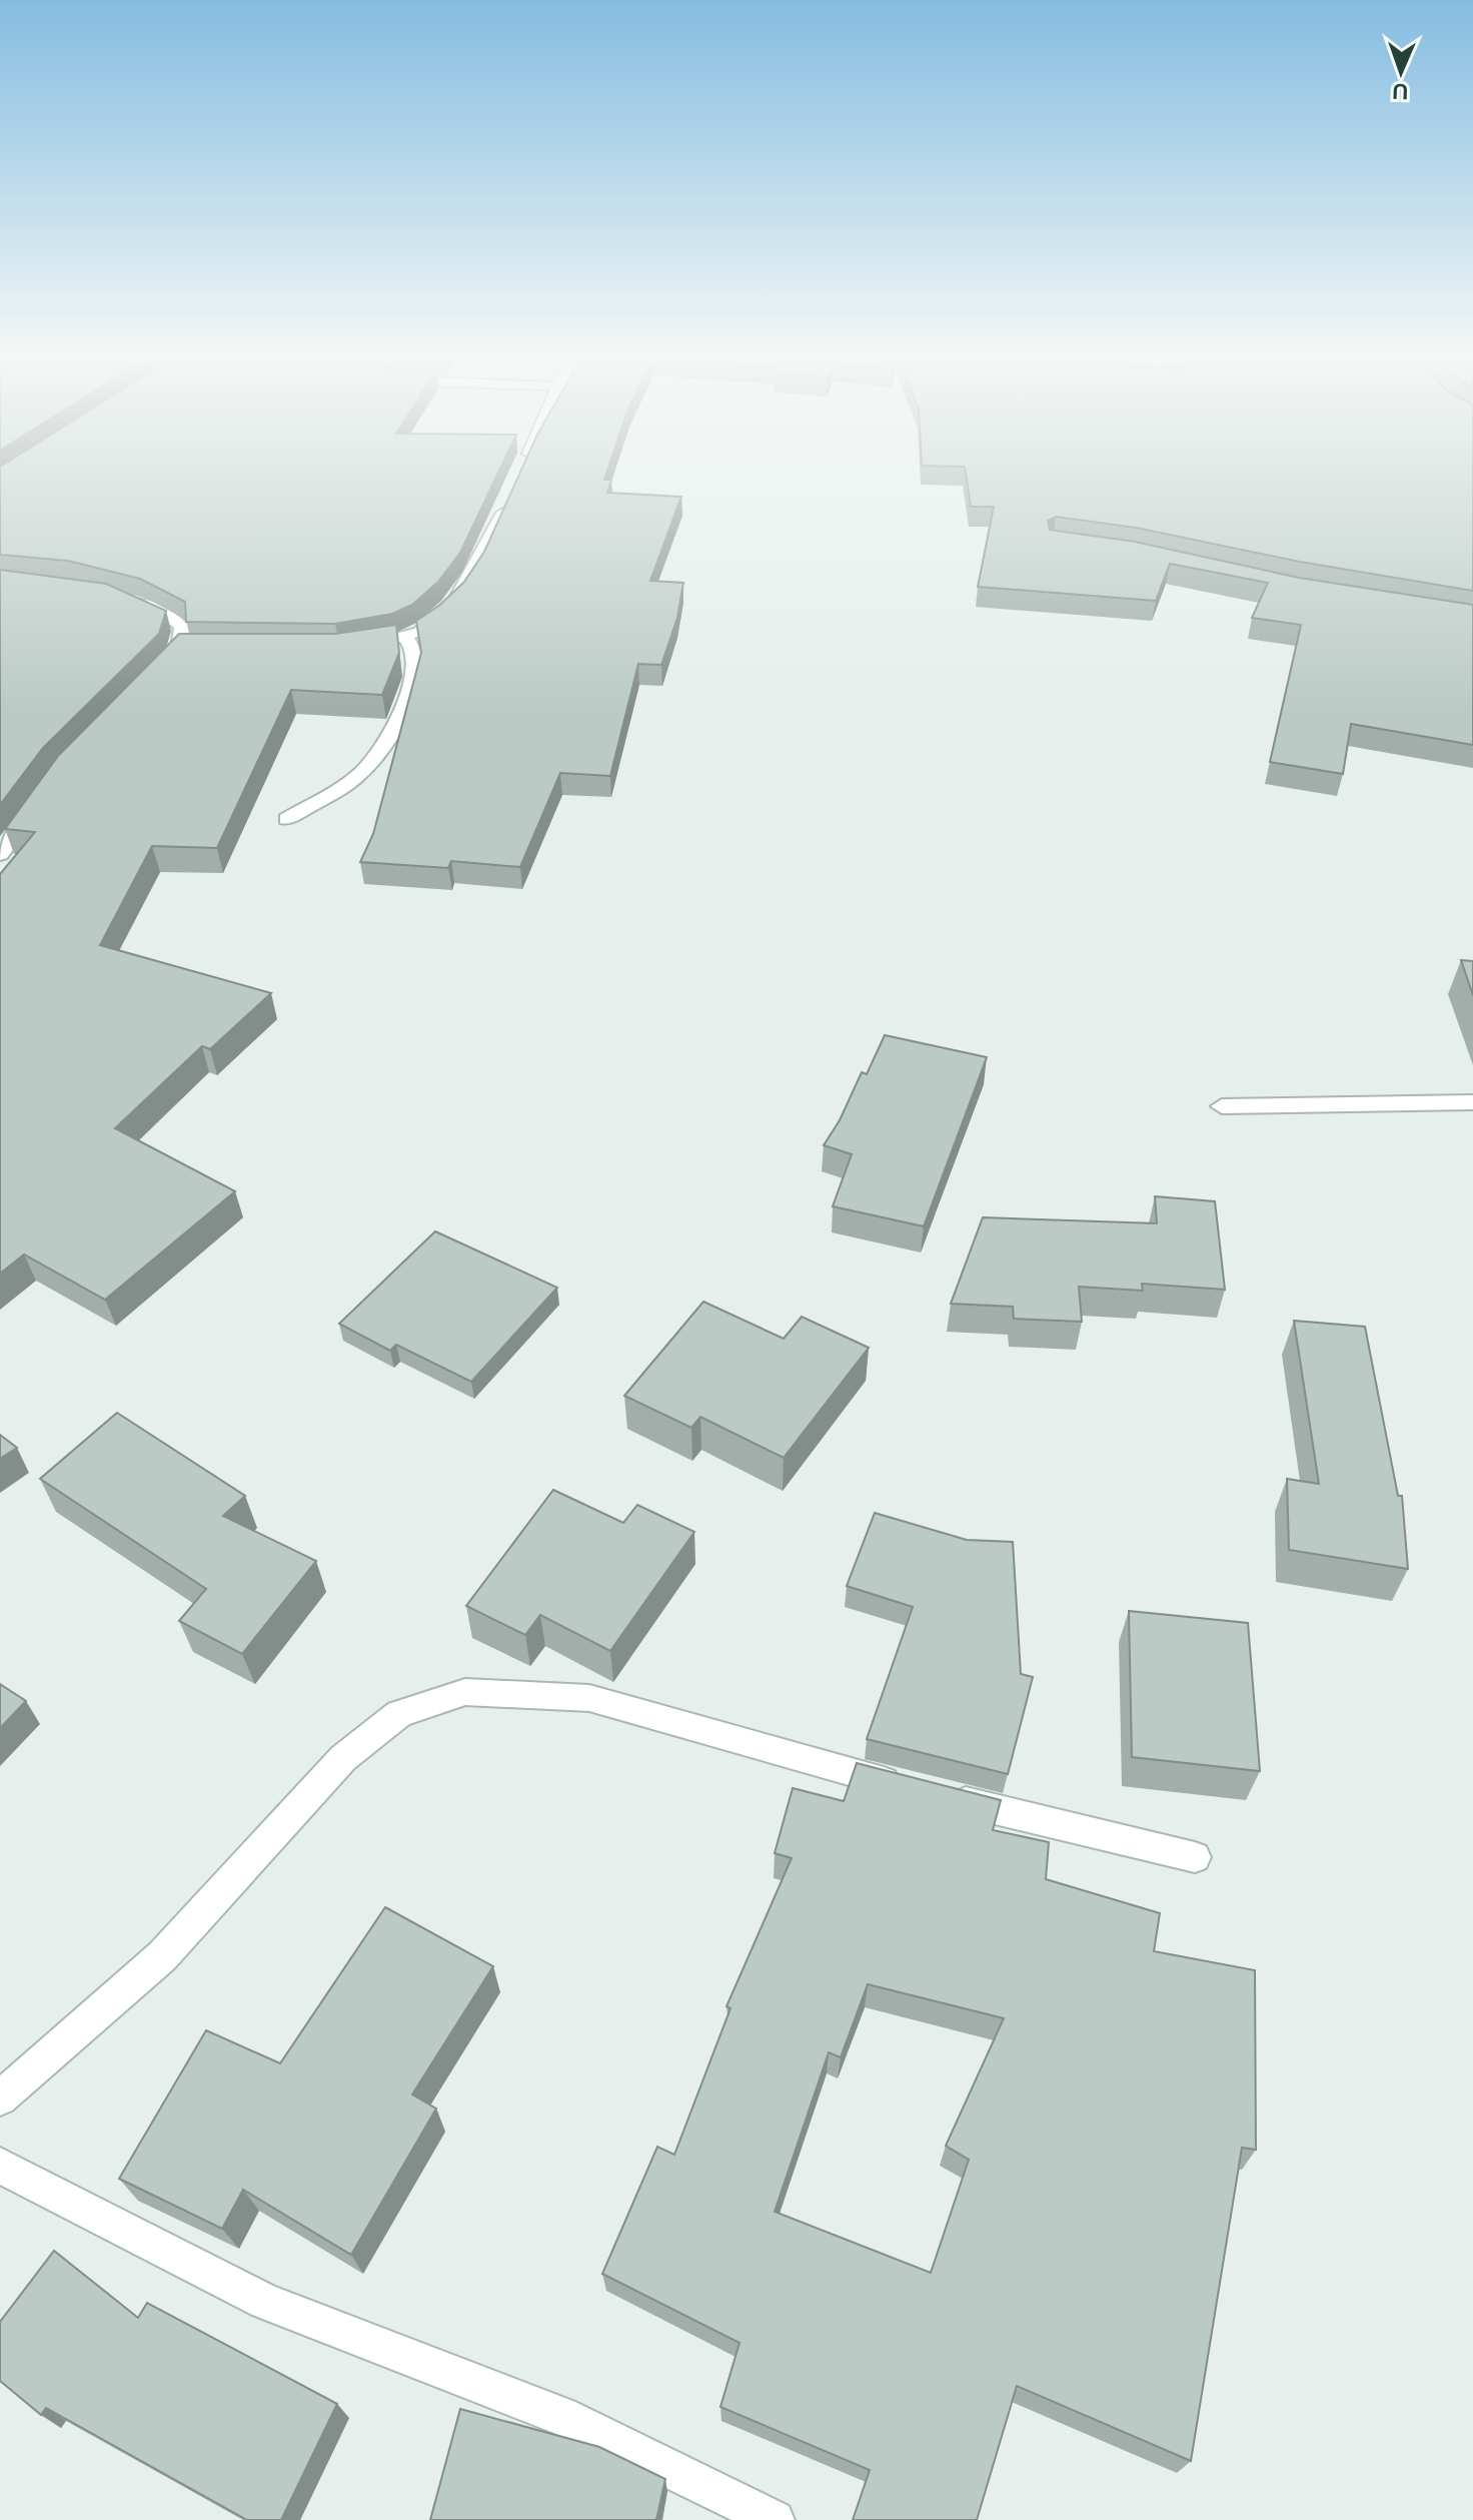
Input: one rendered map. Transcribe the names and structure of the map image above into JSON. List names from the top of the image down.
{
  "north": "bottom"
}
